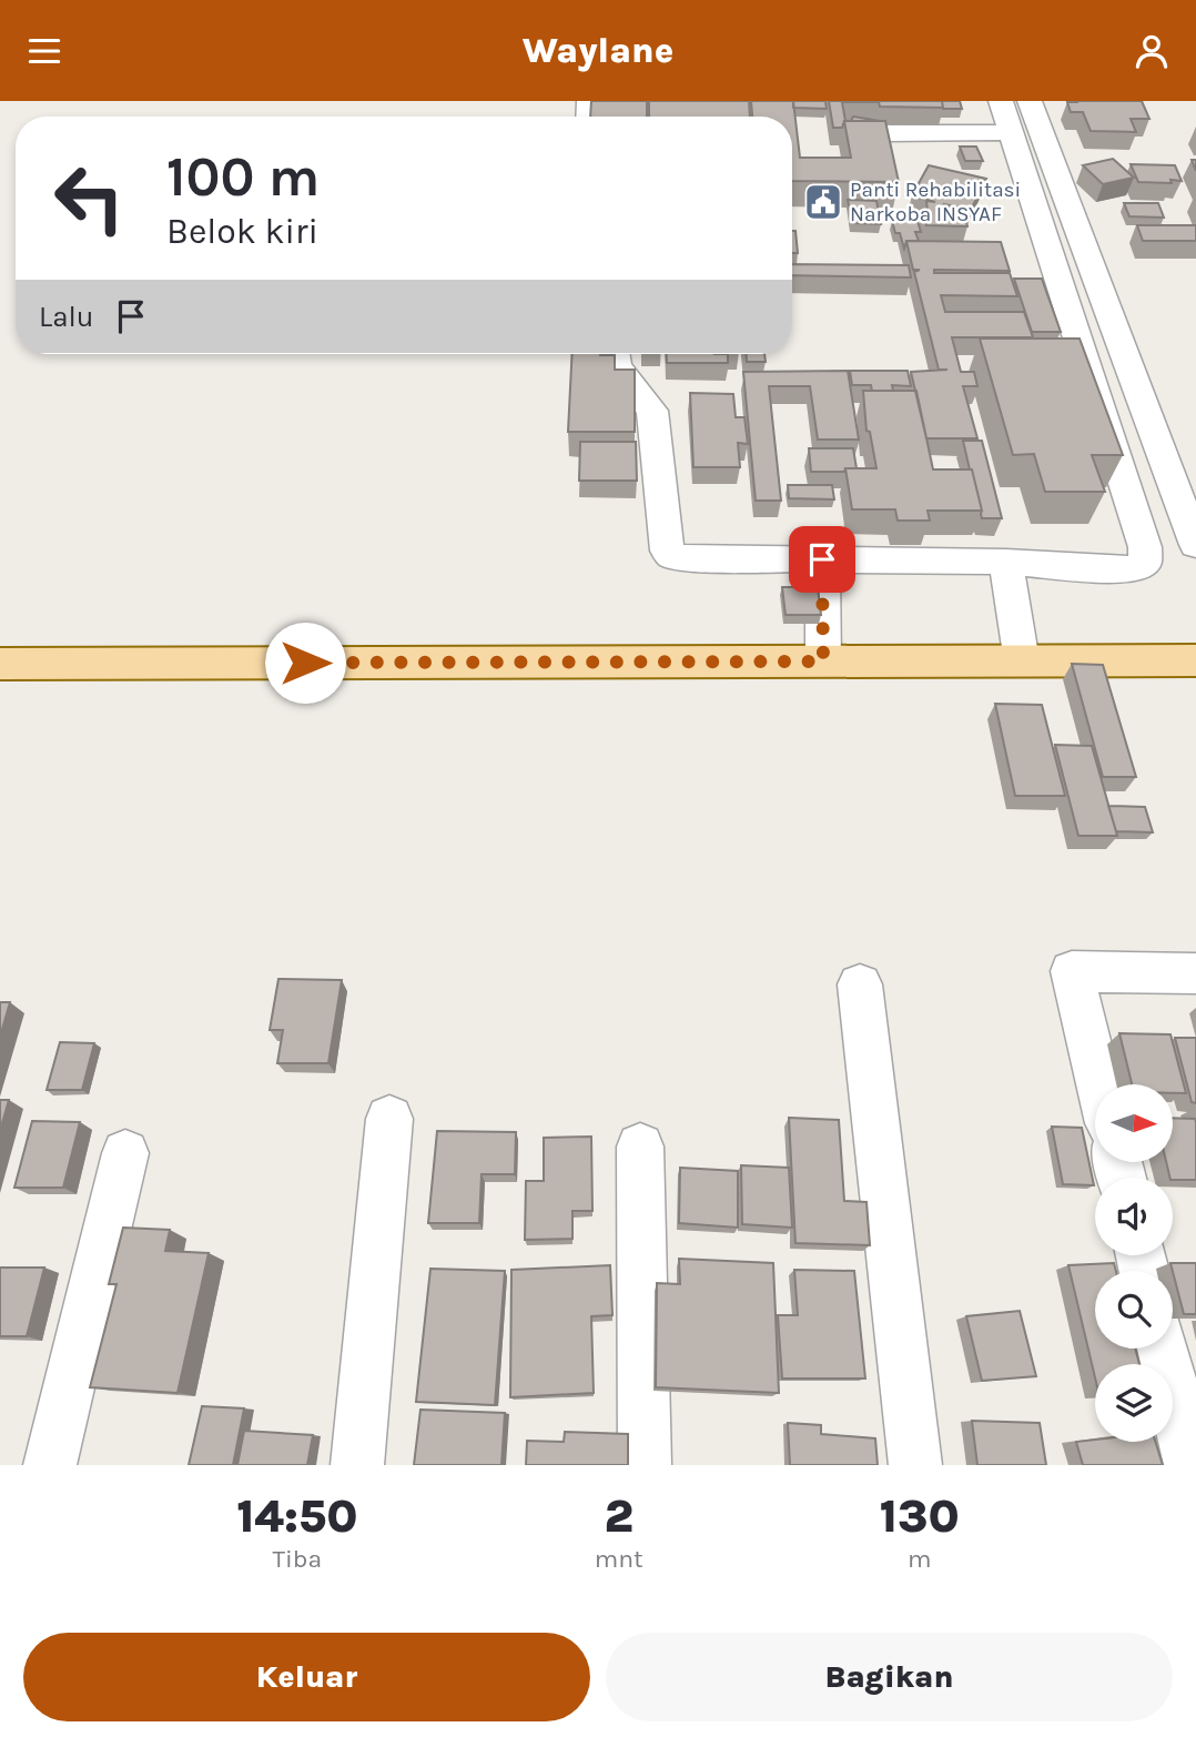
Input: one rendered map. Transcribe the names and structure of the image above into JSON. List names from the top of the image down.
{
  "places": {
    "public building": ["Panti Rehabilitasi Narkoba INSYAF"]
  },
  "north": "right",
  "page": {
    "header": "Waylane",
    "turn": ["100 m", "Belok kiri"],
    "then": "Lalu",
    "eta": [
      "14:50",
      "Tiba",
      "2",
      "mnt",
      "130",
      "m"
    ],
    "buttons": ["Keluar", "Bagikan"]
  }
}
